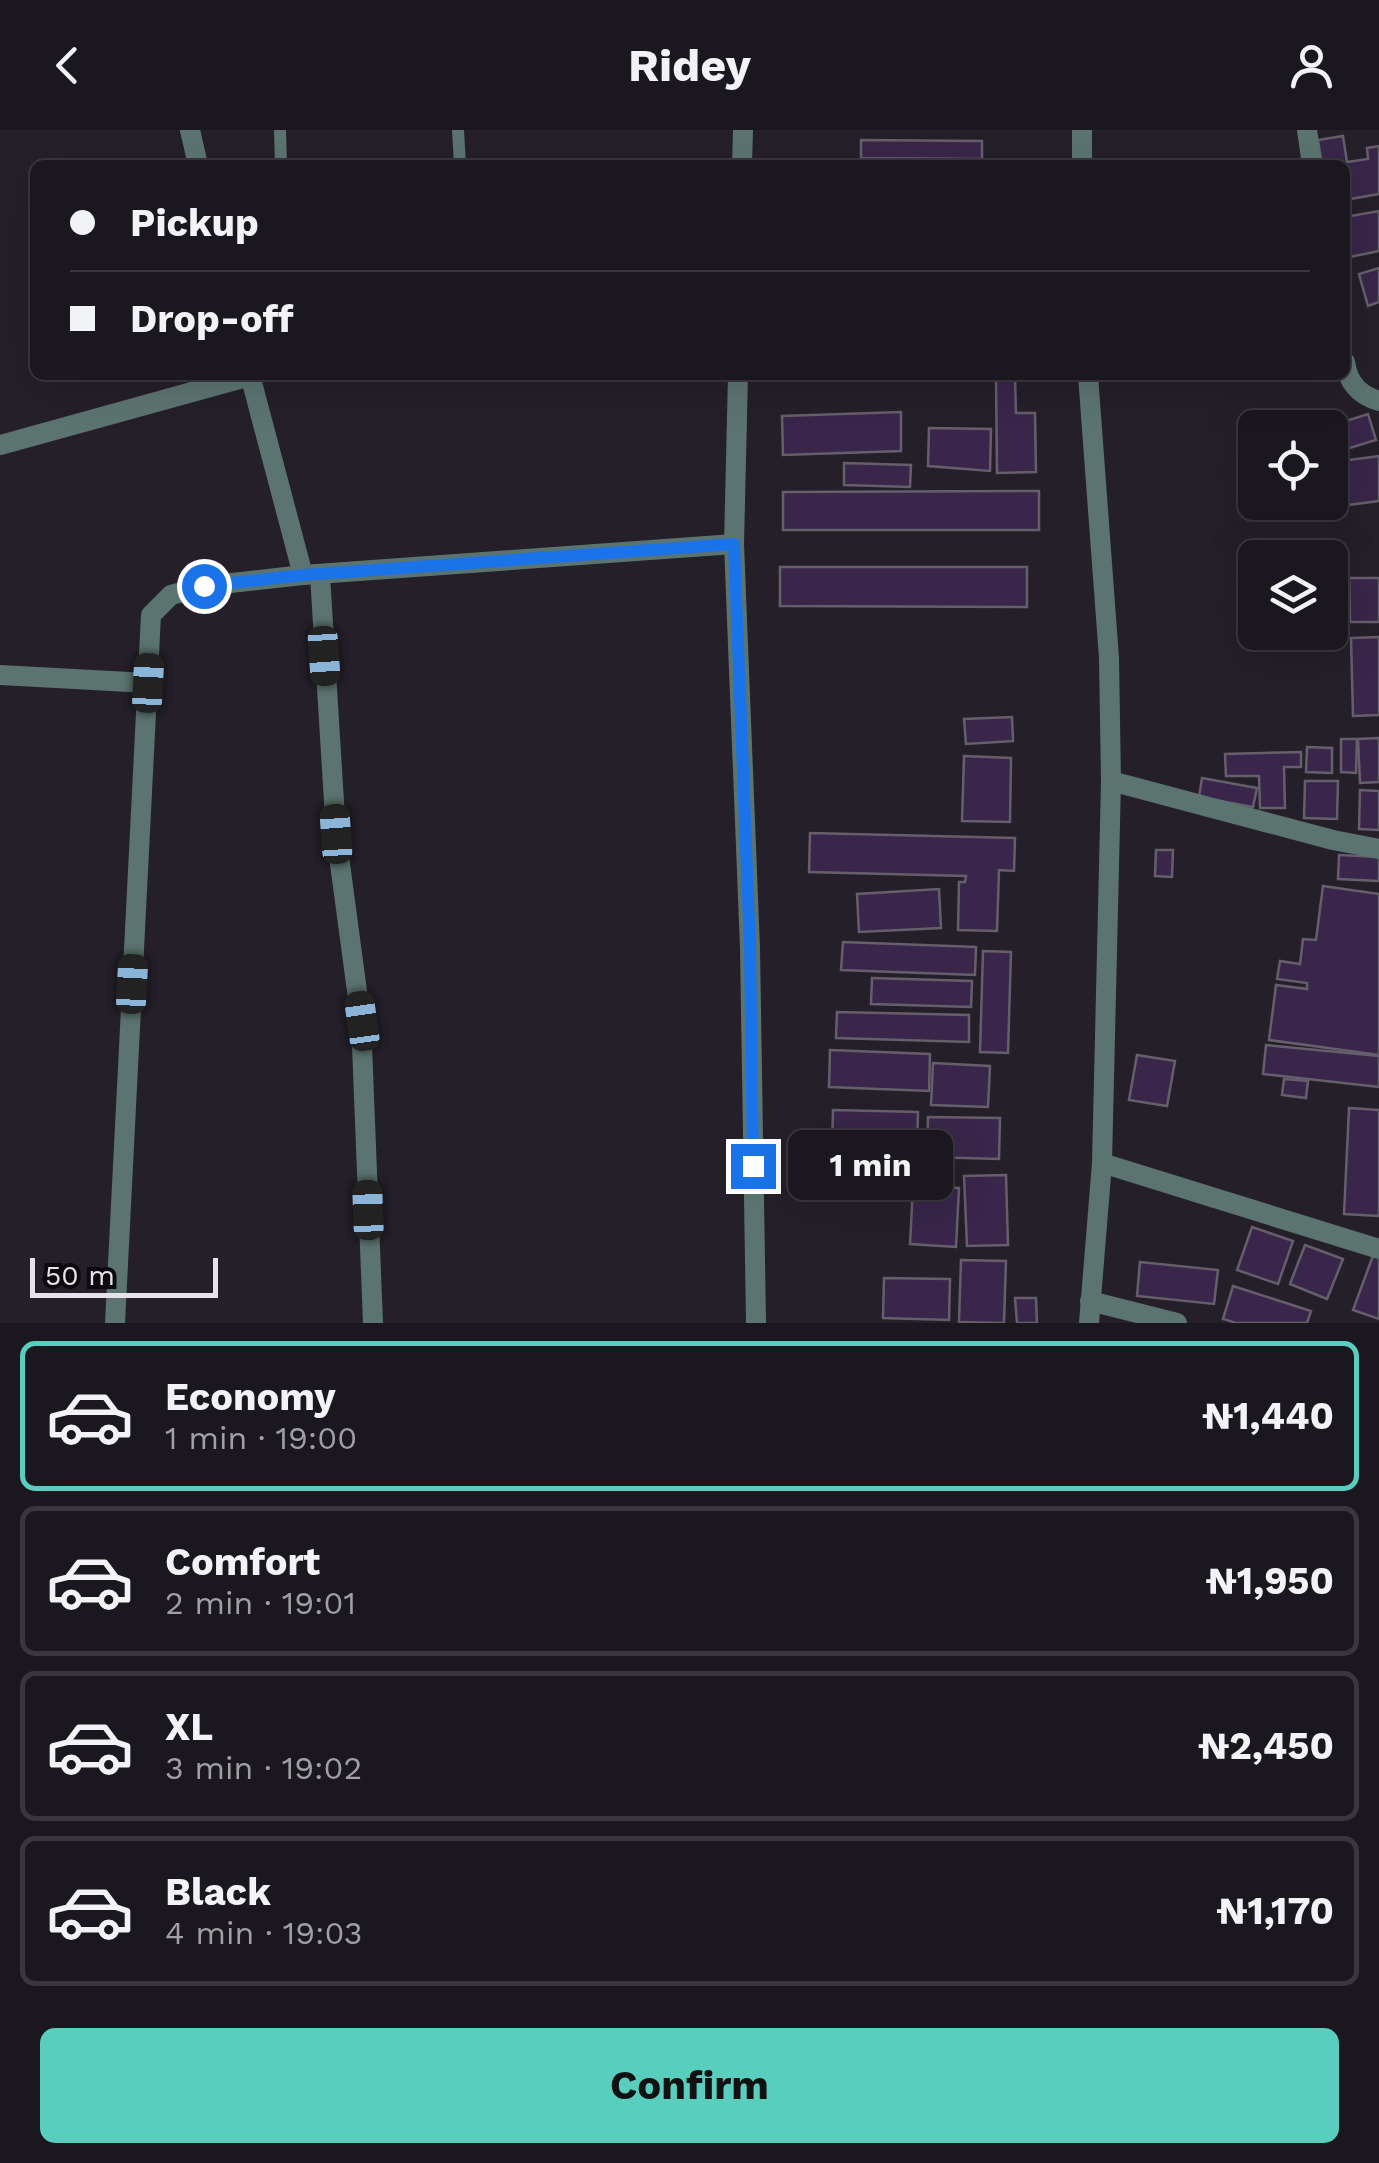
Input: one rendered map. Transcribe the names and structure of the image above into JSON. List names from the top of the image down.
{
  "scale_bar": "50 m",
  "page": {
    "header": "Ridey",
    "banner": ["Pickup", "Drop-off"],
    "bubble": "1 min",
    "scale": "50 m",
    "list": [
      {
        "name": "Economy",
        "note": "1 min · 19:00",
        "value": "₦1,440"
      },
      {
        "name": "Comfort",
        "note": "2 min · 19:01",
        "value": "₦1,950"
      },
      {
        "name": "XL",
        "note": "3 min · 19:02",
        "value": "₦2,450"
      },
      {
        "name": "Black",
        "note": "4 min · 19:03",
        "value": "₦1,170"
      }
    ],
    "buttons": "Confirm"
  }
}
